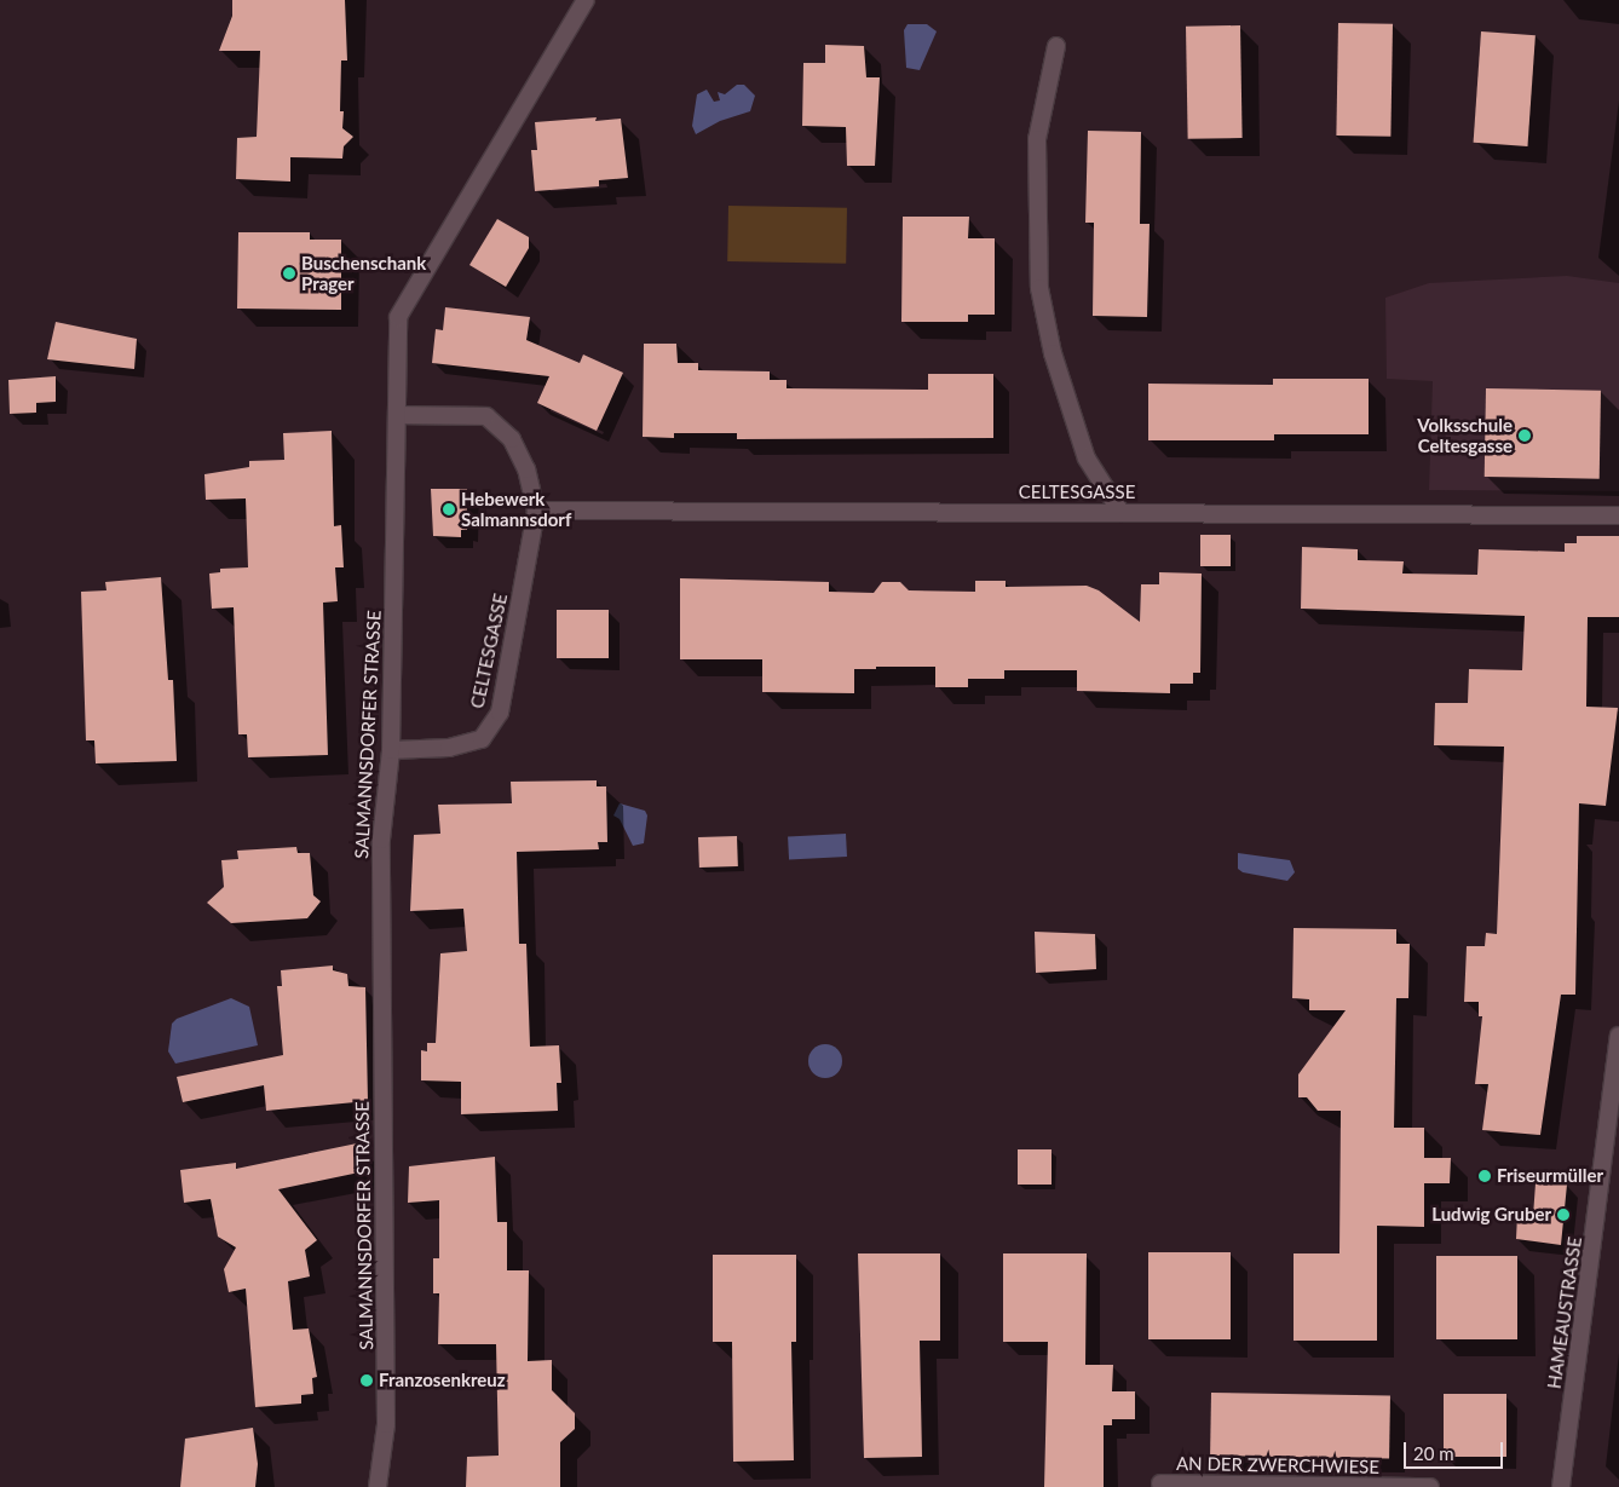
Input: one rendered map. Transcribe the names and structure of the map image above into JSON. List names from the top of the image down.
{
  "streets": {
    "street": [
      "CELTESGASSE",
      "SALMANNSDORFER STRASSE",
      "HAMEAUSTRASSE",
      "AN DER ZWERCHWIESE"
    ]
  },
  "crossings": [
    ["CELTESGASSE", "SALMANNSDORFER STRASSE"]
  ],
  "places": [
    "Buschenschank Prager",
    "Volksschule Celtesgasse",
    "Hebewerk Salmannsdorf",
    "Friseurmüller",
    "Ludwig Gruber",
    "Franzosenkreuz"
  ],
  "scale_bar": "20 m"
}
